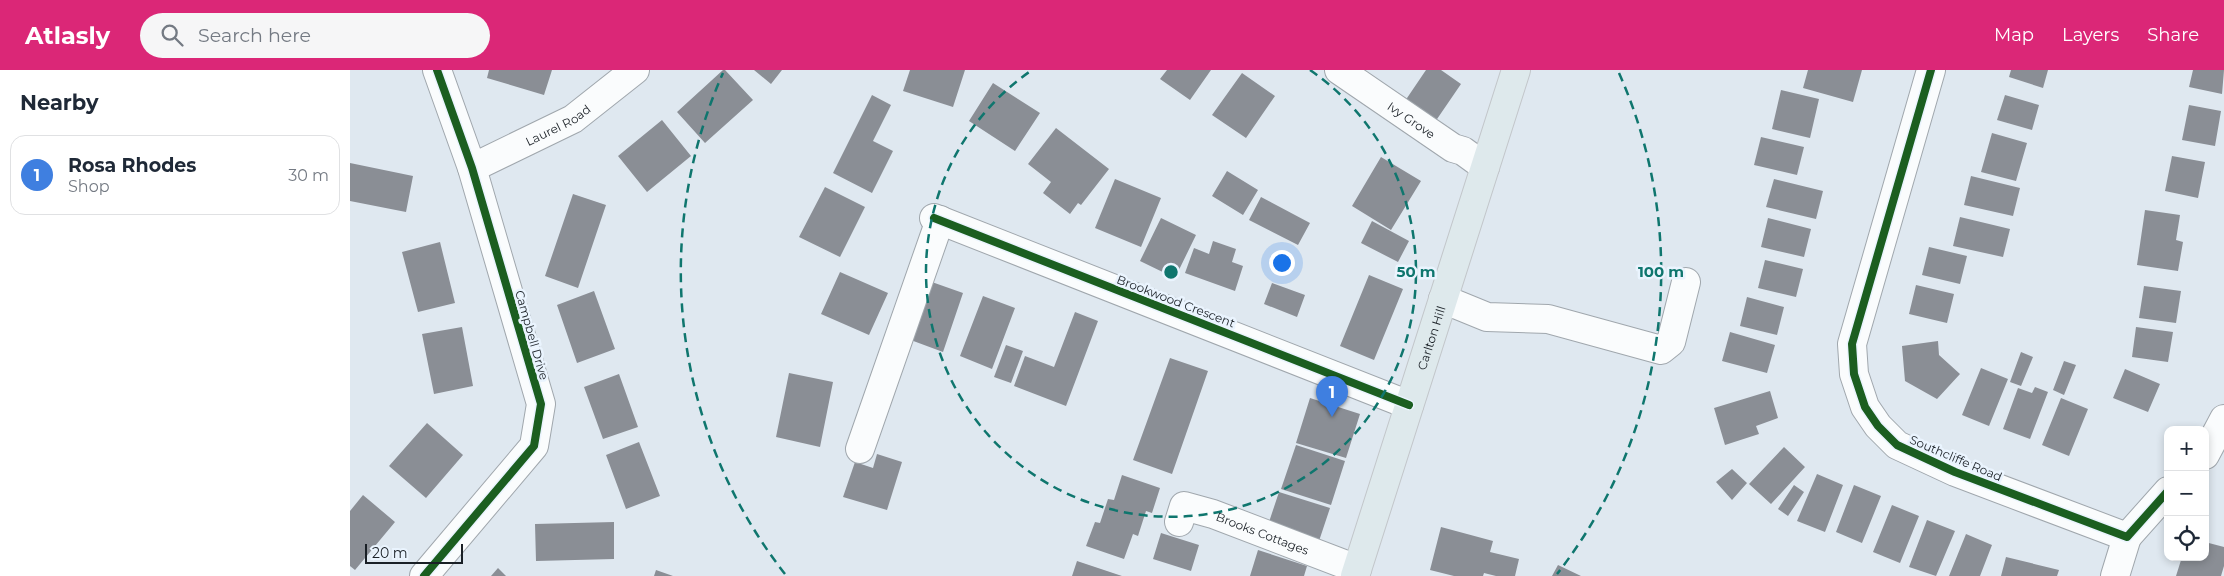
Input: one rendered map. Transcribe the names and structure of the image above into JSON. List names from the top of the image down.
{
  "streets": {
    "main road": ["Carlton Hill"],
    "street": [
      "Ivy Grove",
      "Laurel Road",
      "Brookwood Crescent",
      "Campbell Drive",
      "Southcliffe Road",
      "Brooks Cottages"
    ]
  },
  "crossings": [
    ["Ivy Grove", "Carlton Hill"],
    ["Laurel Road", "Campbell Drive"],
    ["Brookwood Crescent", "Carlton Hill"],
    ["Carlton Hill", "Brooks Cottages"]
  ],
  "scale_bar": "20 m",
  "page": {
    "header": "Atlasly",
    "search": "Search here",
    "nav": ["Map", "Layers", "Share"],
    "heading": "Nearby",
    "list": [
      {
        "mark": "1",
        "name": "Rosa Rhodes",
        "note": "Shop",
        "value": "30 m"
      }
    ],
    "pins": "1",
    "map_buttons": ["+", "−"],
    "scale": "20 m"
  },
  "rings": ["50 m", "100 m"]
}
